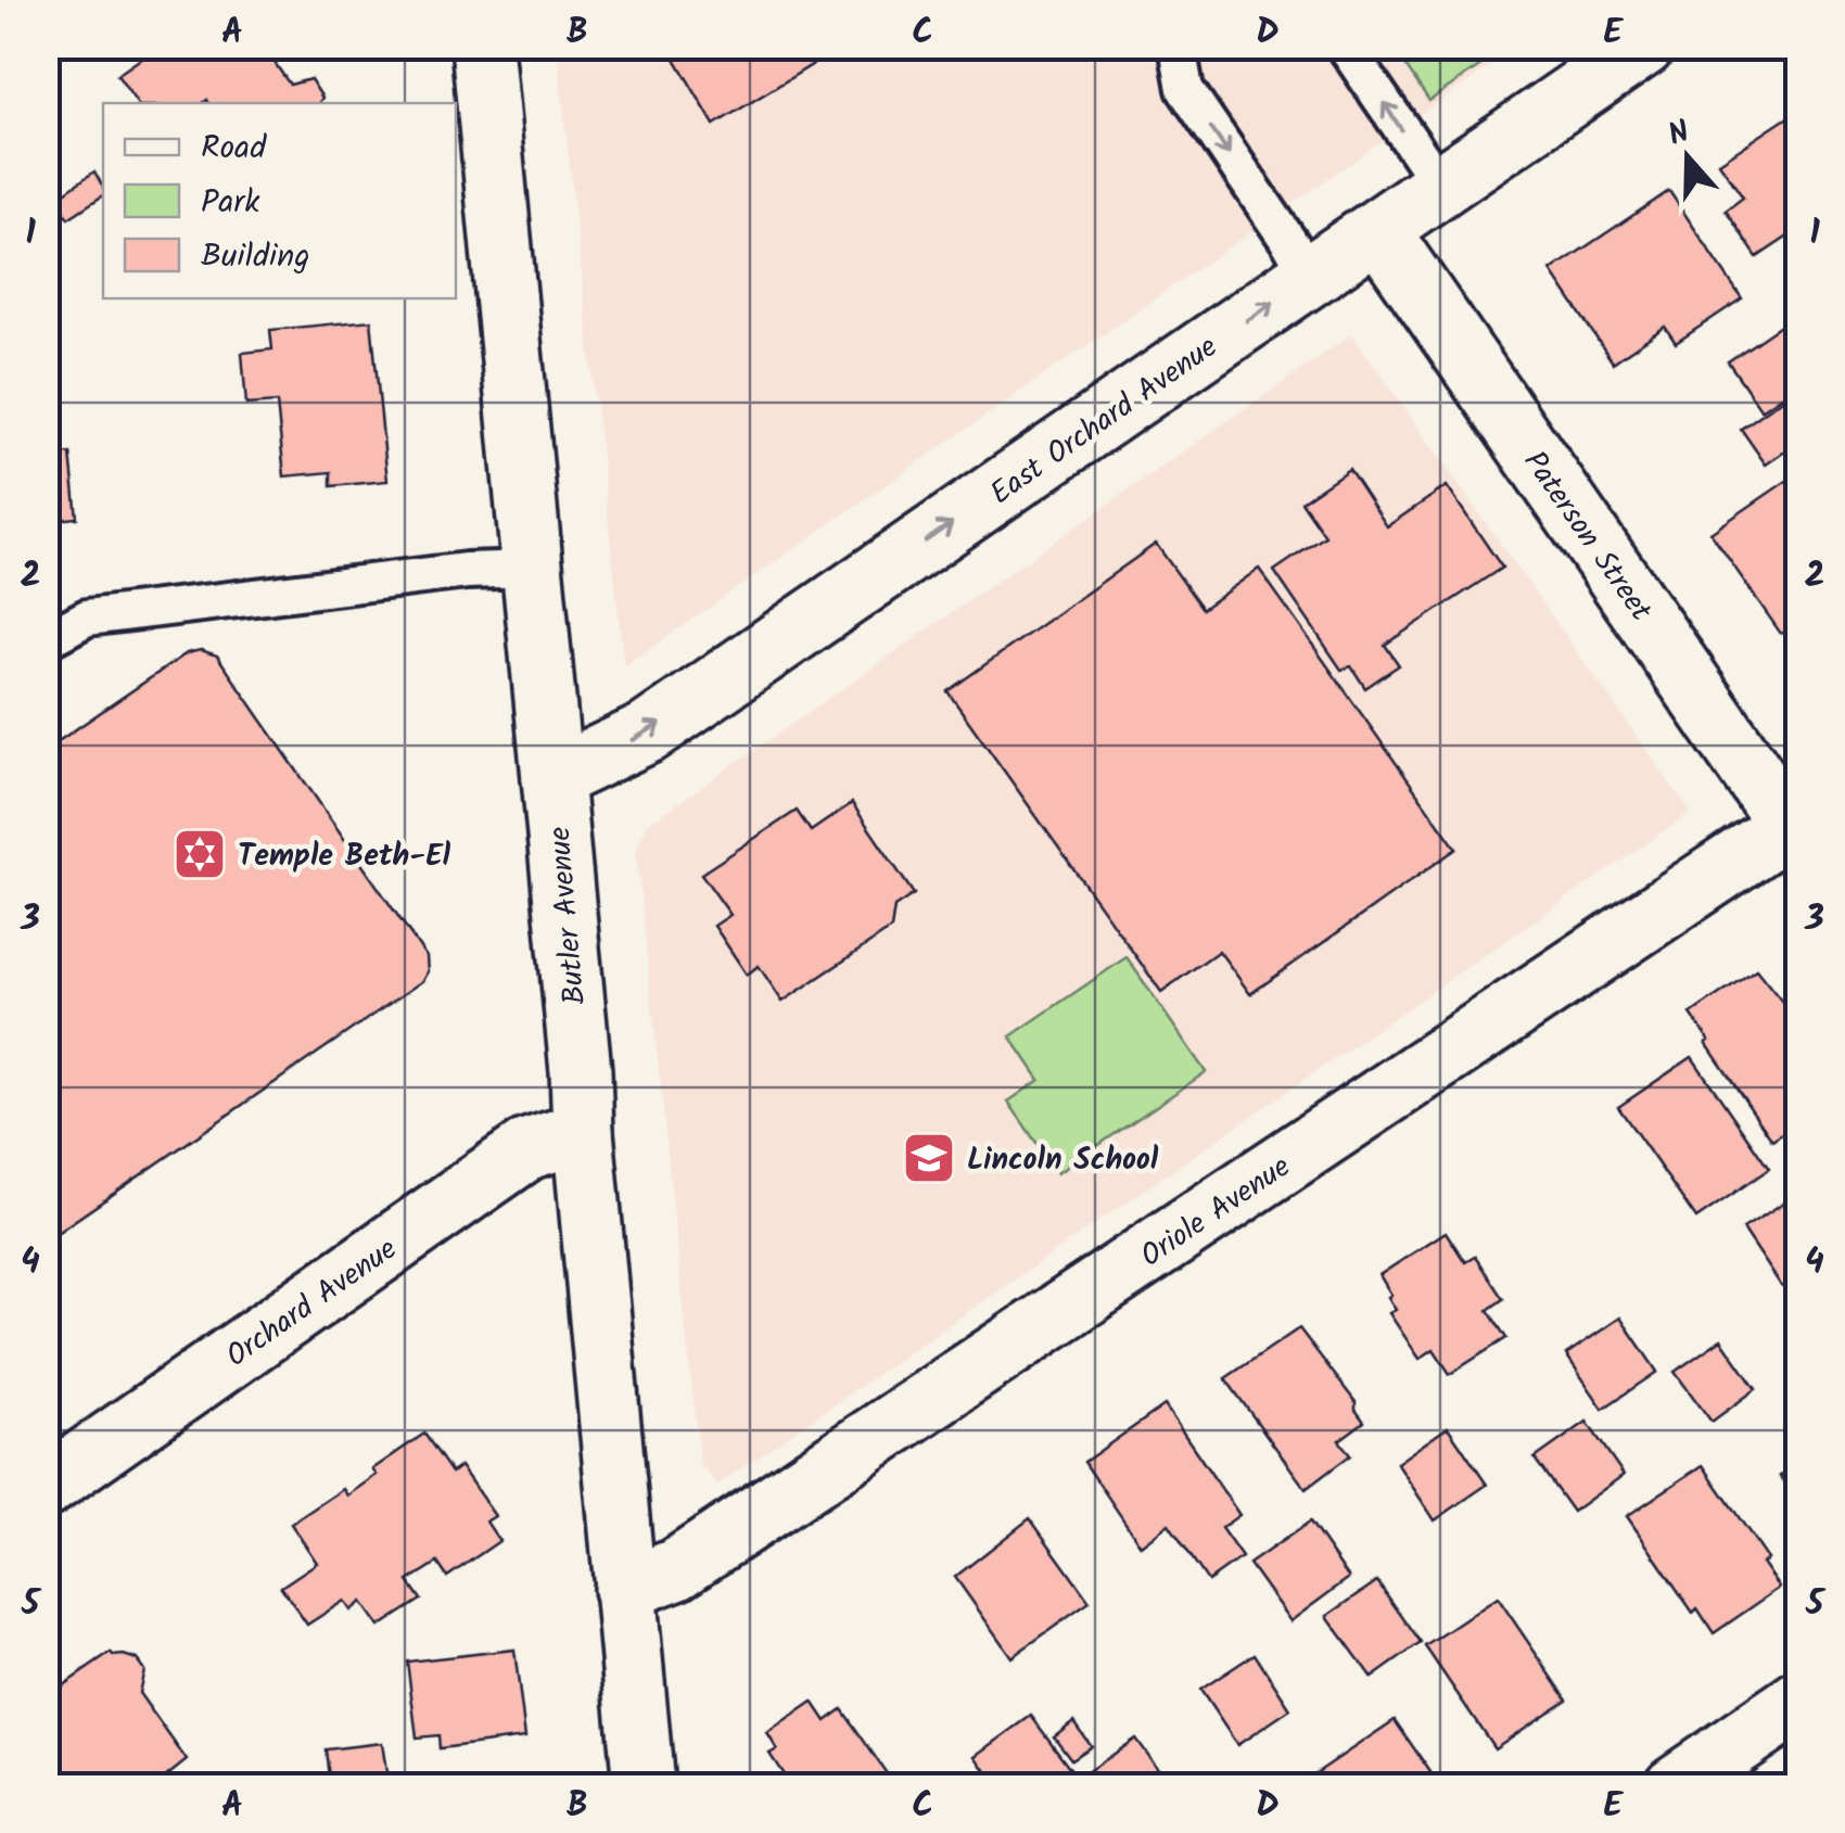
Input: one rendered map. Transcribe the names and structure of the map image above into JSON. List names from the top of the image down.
{
  "streets": {
    "street": [
      "East Orchard Avenue",
      "Paterson Street",
      "Butler Avenue",
      "Oriole Avenue",
      "Orchard Avenue"
    ]
  },
  "crossings": [
    ["East Orchard Avenue", "Paterson Street"],
    ["East Orchard Avenue", "Butler Avenue"],
    ["Paterson Street", "Oriole Avenue"],
    ["Butler Avenue", "Oriole Avenue"],
    ["Butler Avenue", "Orchard Avenue"]
  ],
  "one_way": ["East Orchard Avenue"],
  "places": {
    "synagogue": ["Temple Beth-El"],
    "school or university": ["Lincoln School"]
  },
  "legend": ["Road", "Park", "Building"],
  "north": "top",
  "grid": {
    "columns": [
      "A",
      "B",
      "C",
      "D",
      "E"
    ],
    "rows": [
      "1",
      "2",
      "3",
      "4",
      "5"
    ]
  }
}
